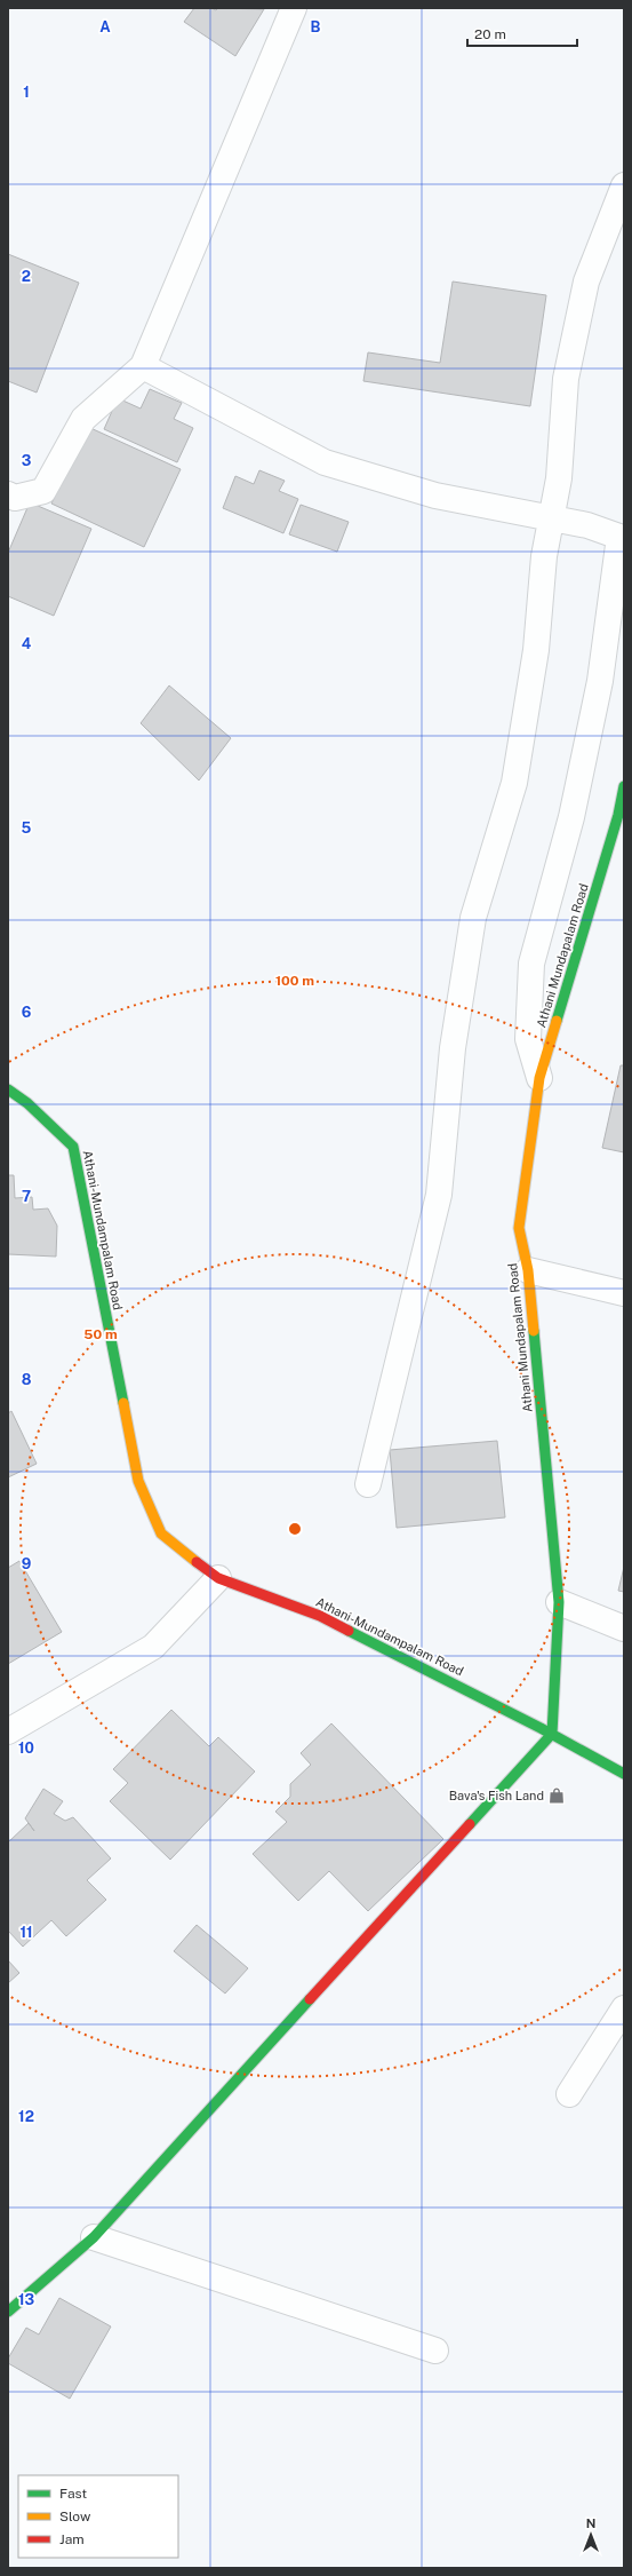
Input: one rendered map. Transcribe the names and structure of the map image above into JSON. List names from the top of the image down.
{
  "streets": {
    "street": ["Athani Mundapalam Road", "Athani-Mundampalam Road"]
  },
  "crossings": [
    ["Athani Mundapalam Road", "Athani-Mundampalam Road"]
  ],
  "places": {
    "shop": ["Bava's Fish Land"]
  },
  "legend": ["Fast", "Slow", "Jam"],
  "scale_bar": "20 m",
  "north": "top",
  "grid": {
    "columns": ["A", "B"],
    "rows": [
      "1",
      "2",
      "3",
      "4",
      "5",
      "6",
      "7",
      "8",
      "9",
      "10",
      "11",
      "12",
      "13"
    ]
  },
  "rings": ["100 m", "50 m"]
}
